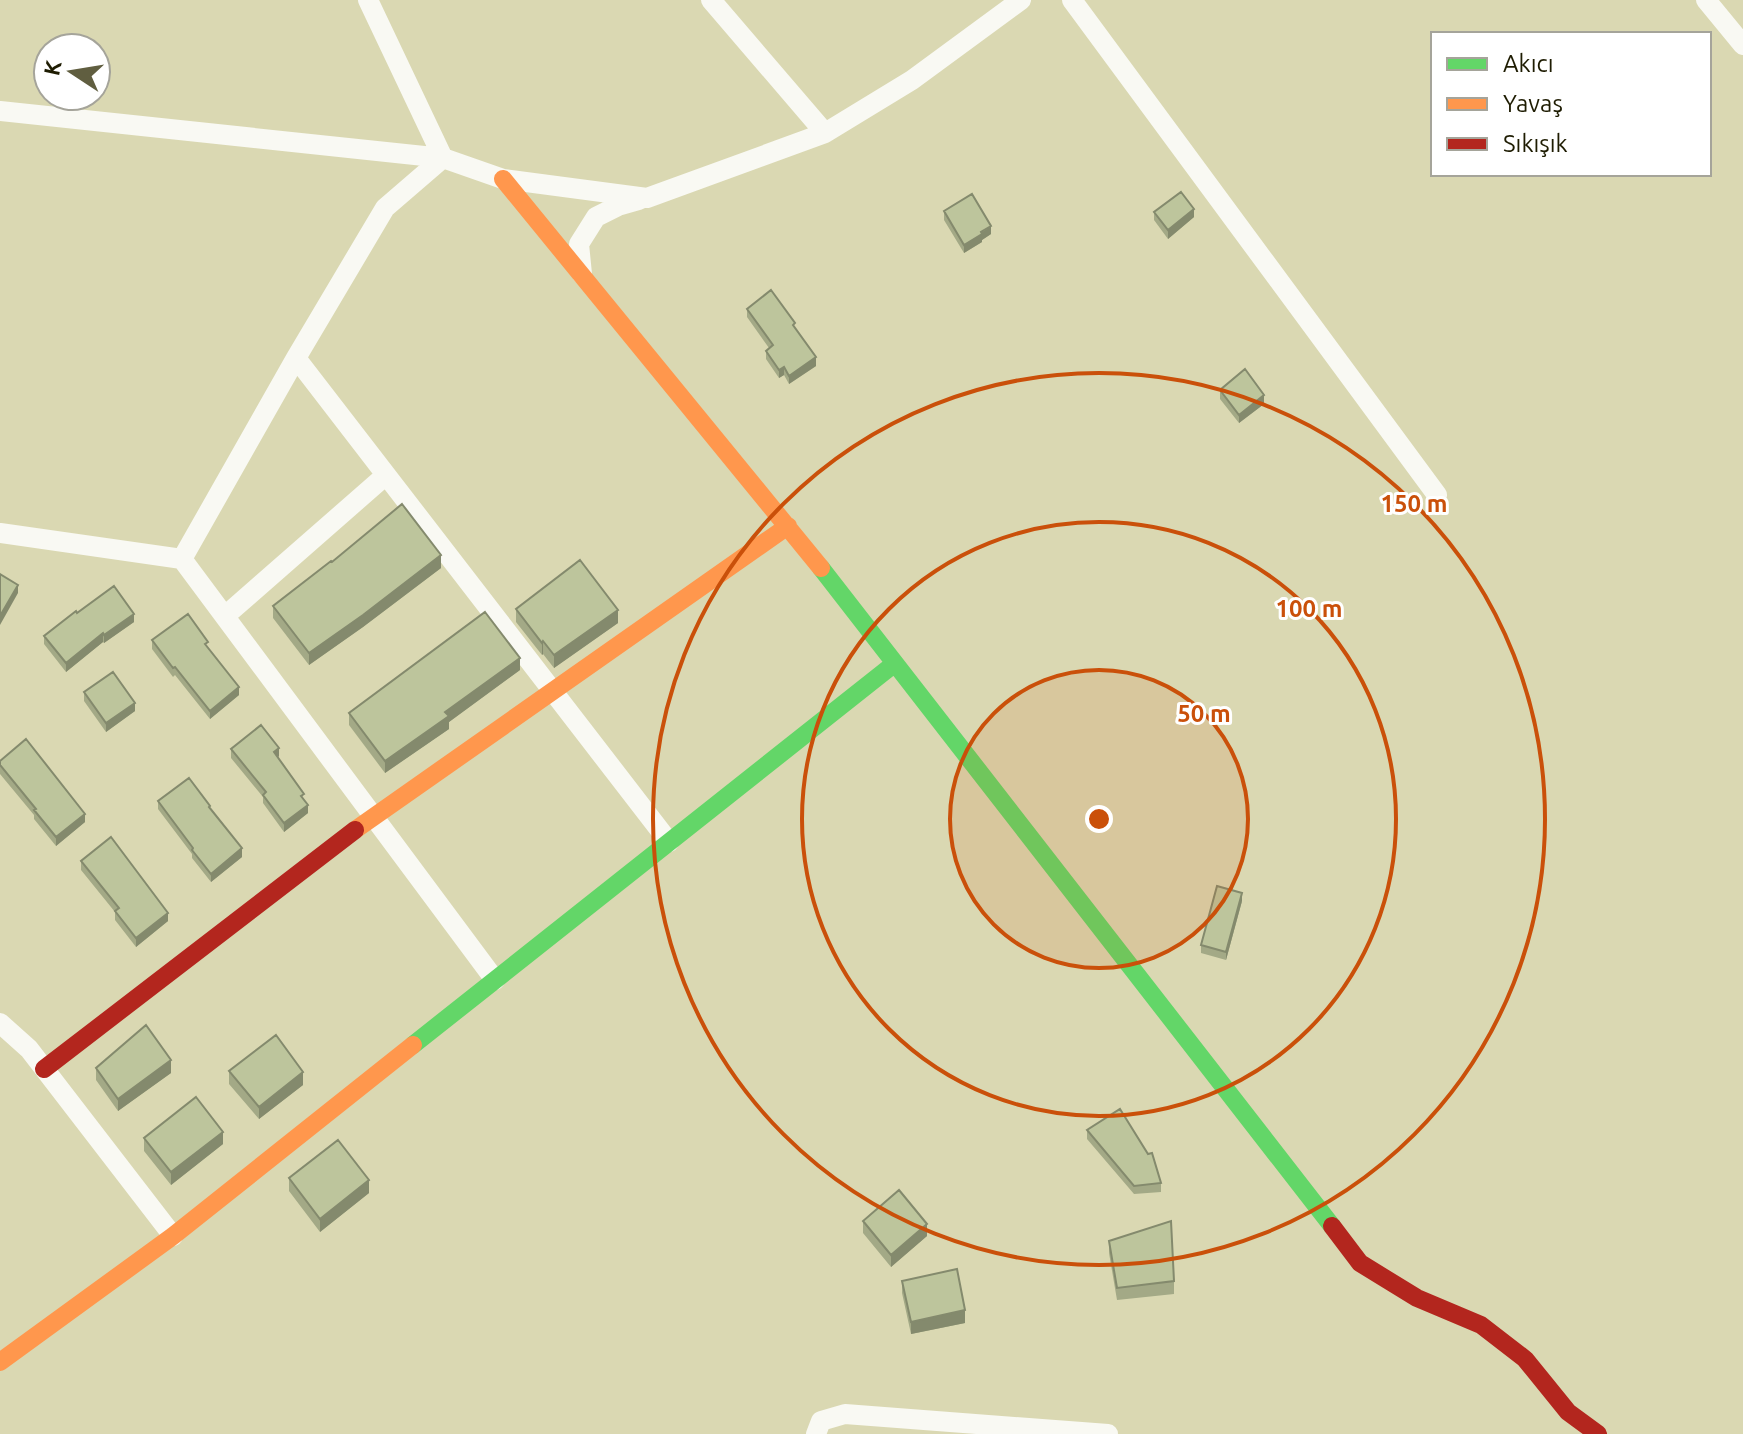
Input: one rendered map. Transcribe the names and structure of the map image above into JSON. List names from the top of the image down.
{
  "legend": ["Akıcı", "Yavaş", "Sıkışık"],
  "north": "left",
  "rings": ["150 m", "100 m", "50 m"]
}
